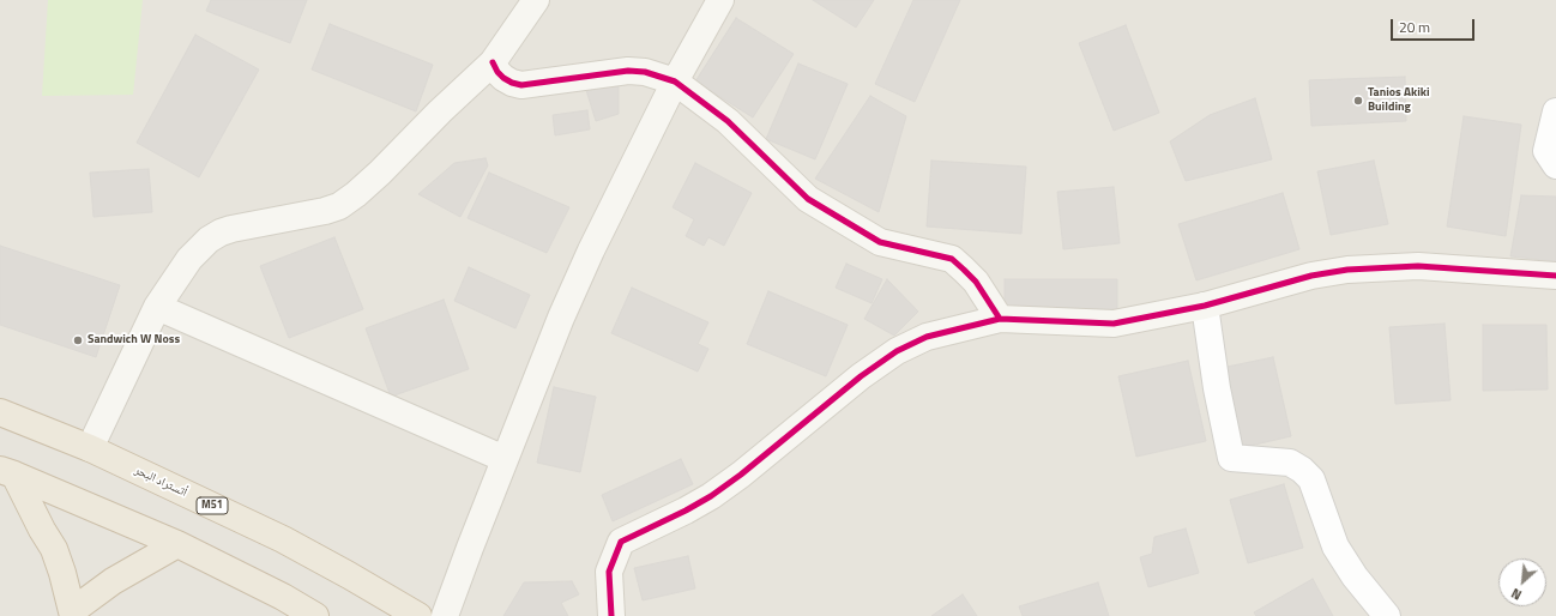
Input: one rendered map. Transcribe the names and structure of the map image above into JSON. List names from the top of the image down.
{
  "streets": {
    "highway": ["أتستراد البحر", "M51"]
  },
  "places": ["Tanios Akiki Building", "Sandwich W Noss"],
  "scale_bar": "20 m",
  "north": "bottom left"
}
